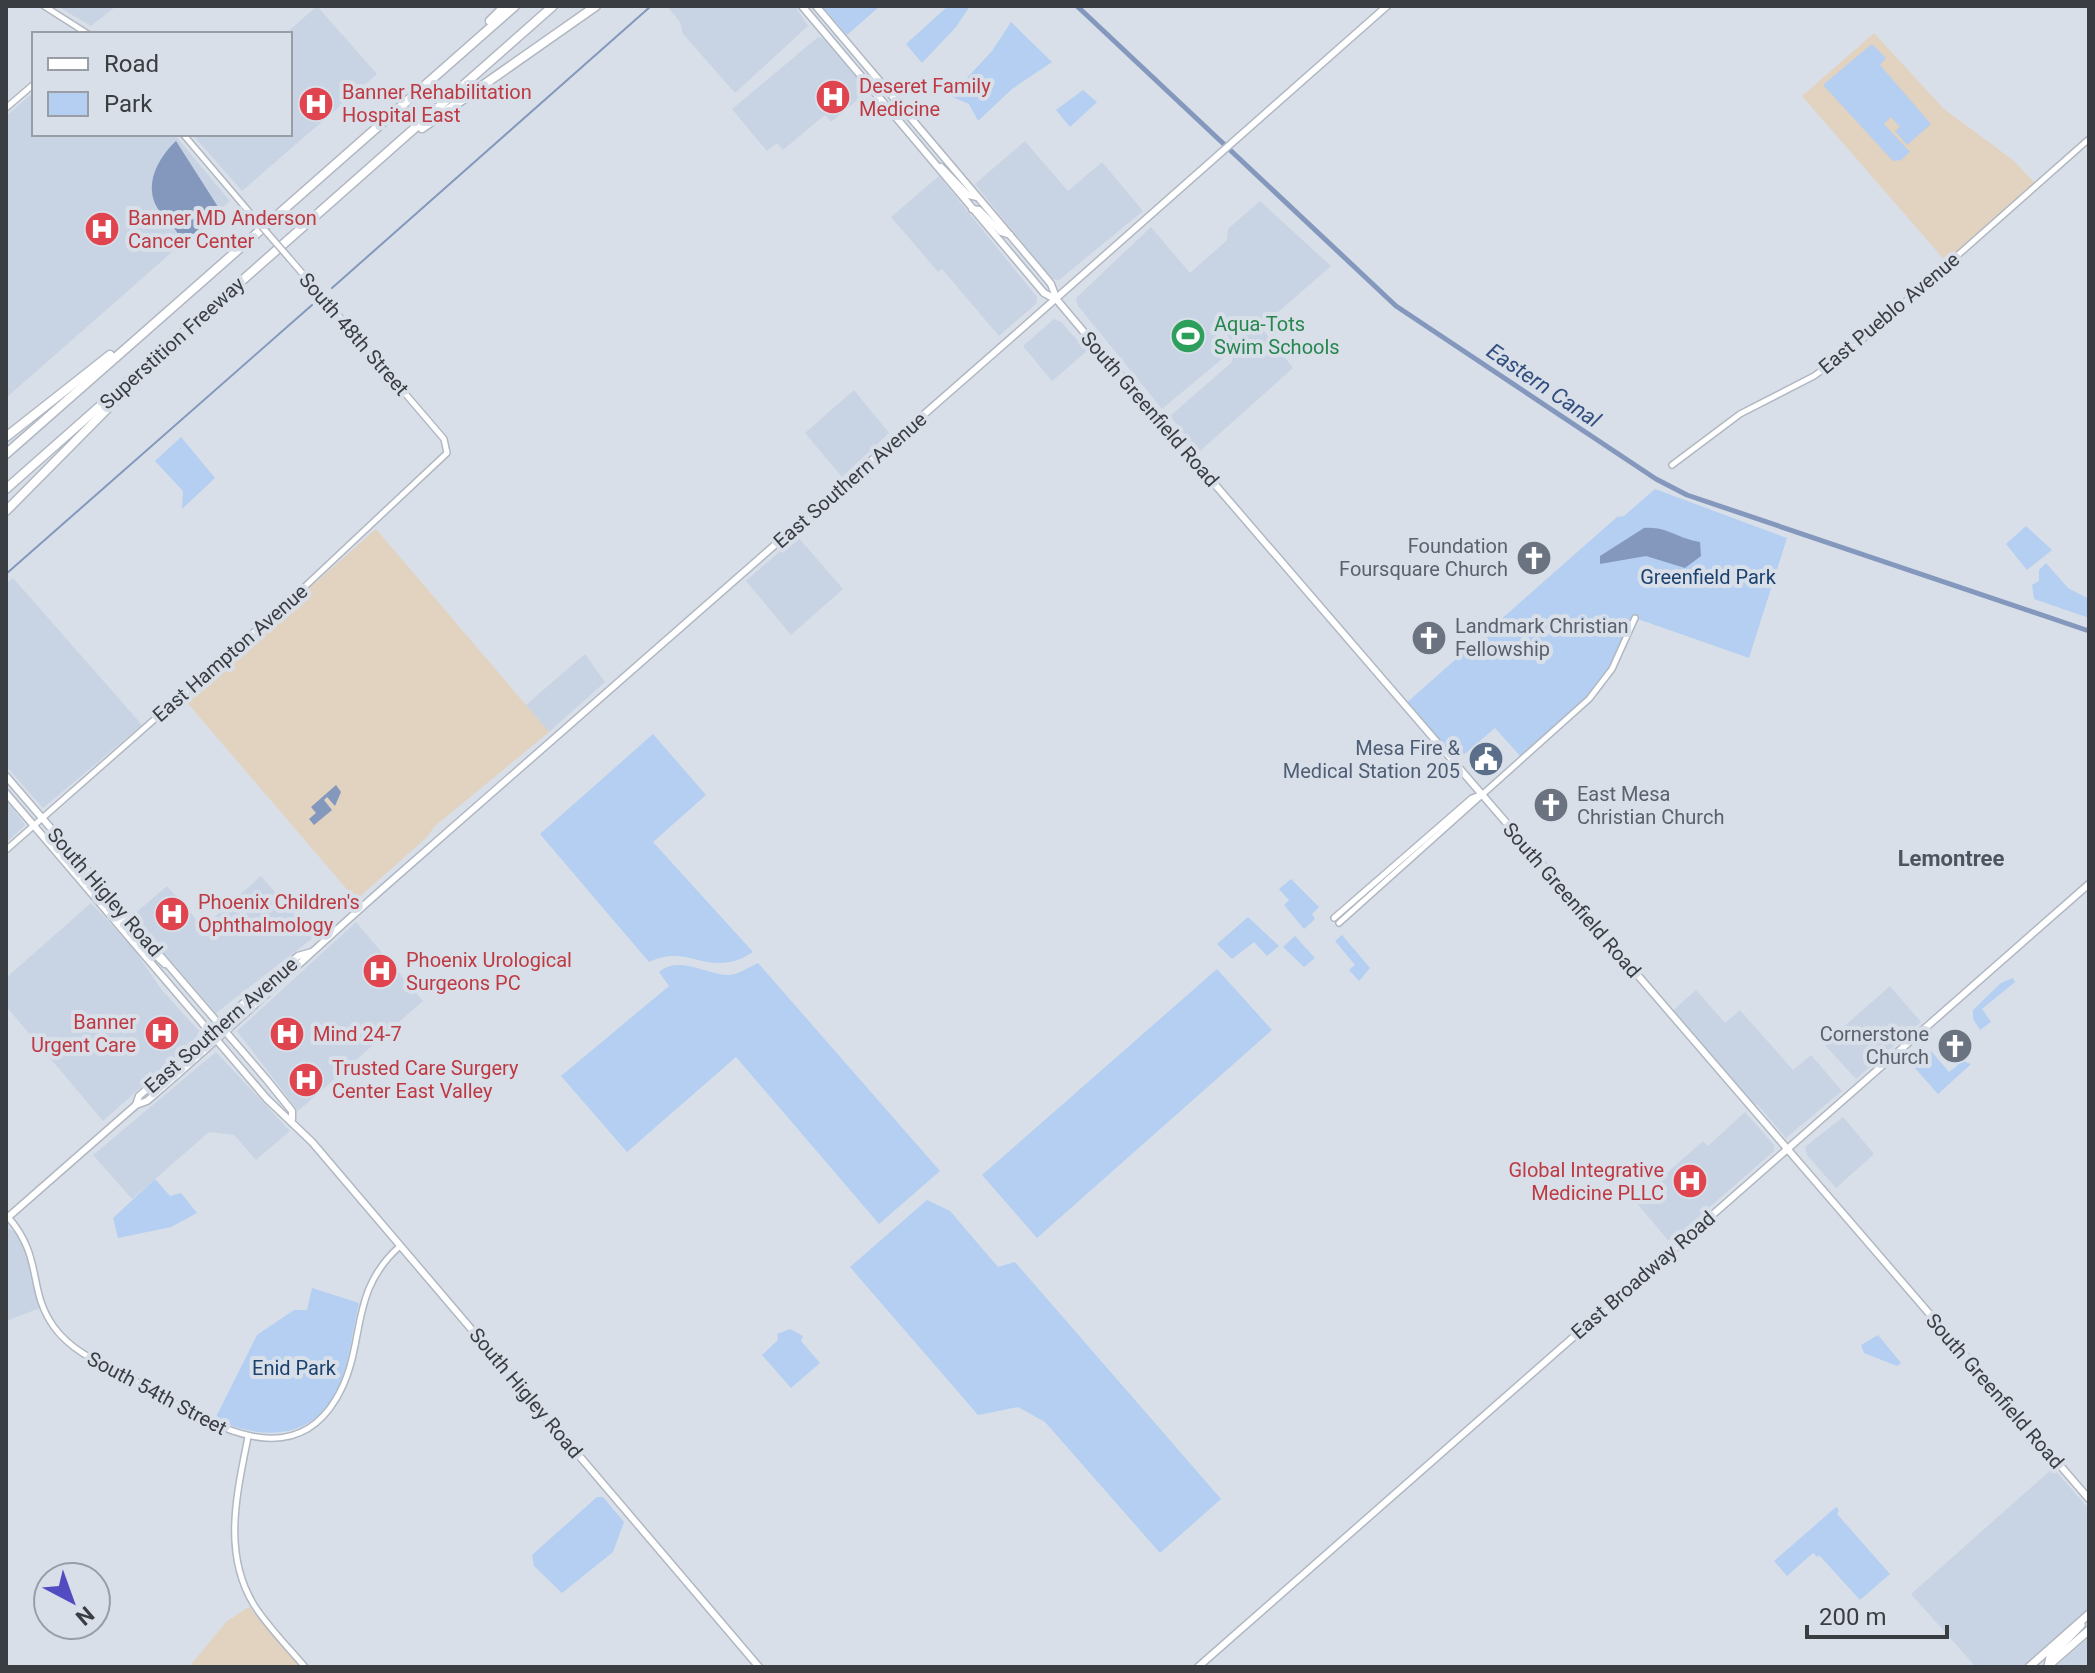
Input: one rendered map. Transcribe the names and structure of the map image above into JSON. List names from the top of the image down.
{
  "streets": {
    "highway": ["Superstition Freeway"],
    "main road": [
      "South Greenfield Road",
      "East Southern Avenue",
      "South Higley Road",
      "East Broadway Road"
    ],
    "street": [
      "East Pueblo Avenue",
      "South 48th Street",
      "East Hampton Avenue",
      "South 54th Street"
    ]
  },
  "crossings": [
    ["South 48th Street", "East Hampton Avenue"],
    ["South Greenfield Road", "East Southern Avenue"],
    ["South Greenfield Road", "East Broadway Road"],
    ["East Southern Avenue", "South Higley Road"],
    ["East Southern Avenue", "South 54th Street"],
    ["East Hampton Avenue", "South Higley Road"]
  ],
  "districts": ["Lemontree"],
  "water": ["Eastern Canal"],
  "parks": ["Greenfield Park", "Enid Park"],
  "places": {
    "hospital": [
      "Deseret Family Medicine",
      "Banner Rehabilitation Hospital East",
      "Banner MD Anderson Cancer Center",
      "Phoenix Children's Ophthalmology",
      "Phoenix Urological Surgeons PC",
      "Banner Urgent Care",
      "Mind 24-7",
      "Trusted Care Surgery Center East Valley",
      "Global Integrative Medicine PLLC"
    ],
    "sports": ["Aqua-Tots Swim Schools"],
    "church": [
      "Foundation Foursquare Church",
      "Landmark Christian Fellowship",
      "East Mesa Christian Church",
      "Cornerstone Church"
    ],
    "public building": ["Mesa Fire & Medical Station 205"]
  },
  "legend": ["Road", "Park"],
  "scale_bar": "200 m",
  "north": "bottom right"
}
